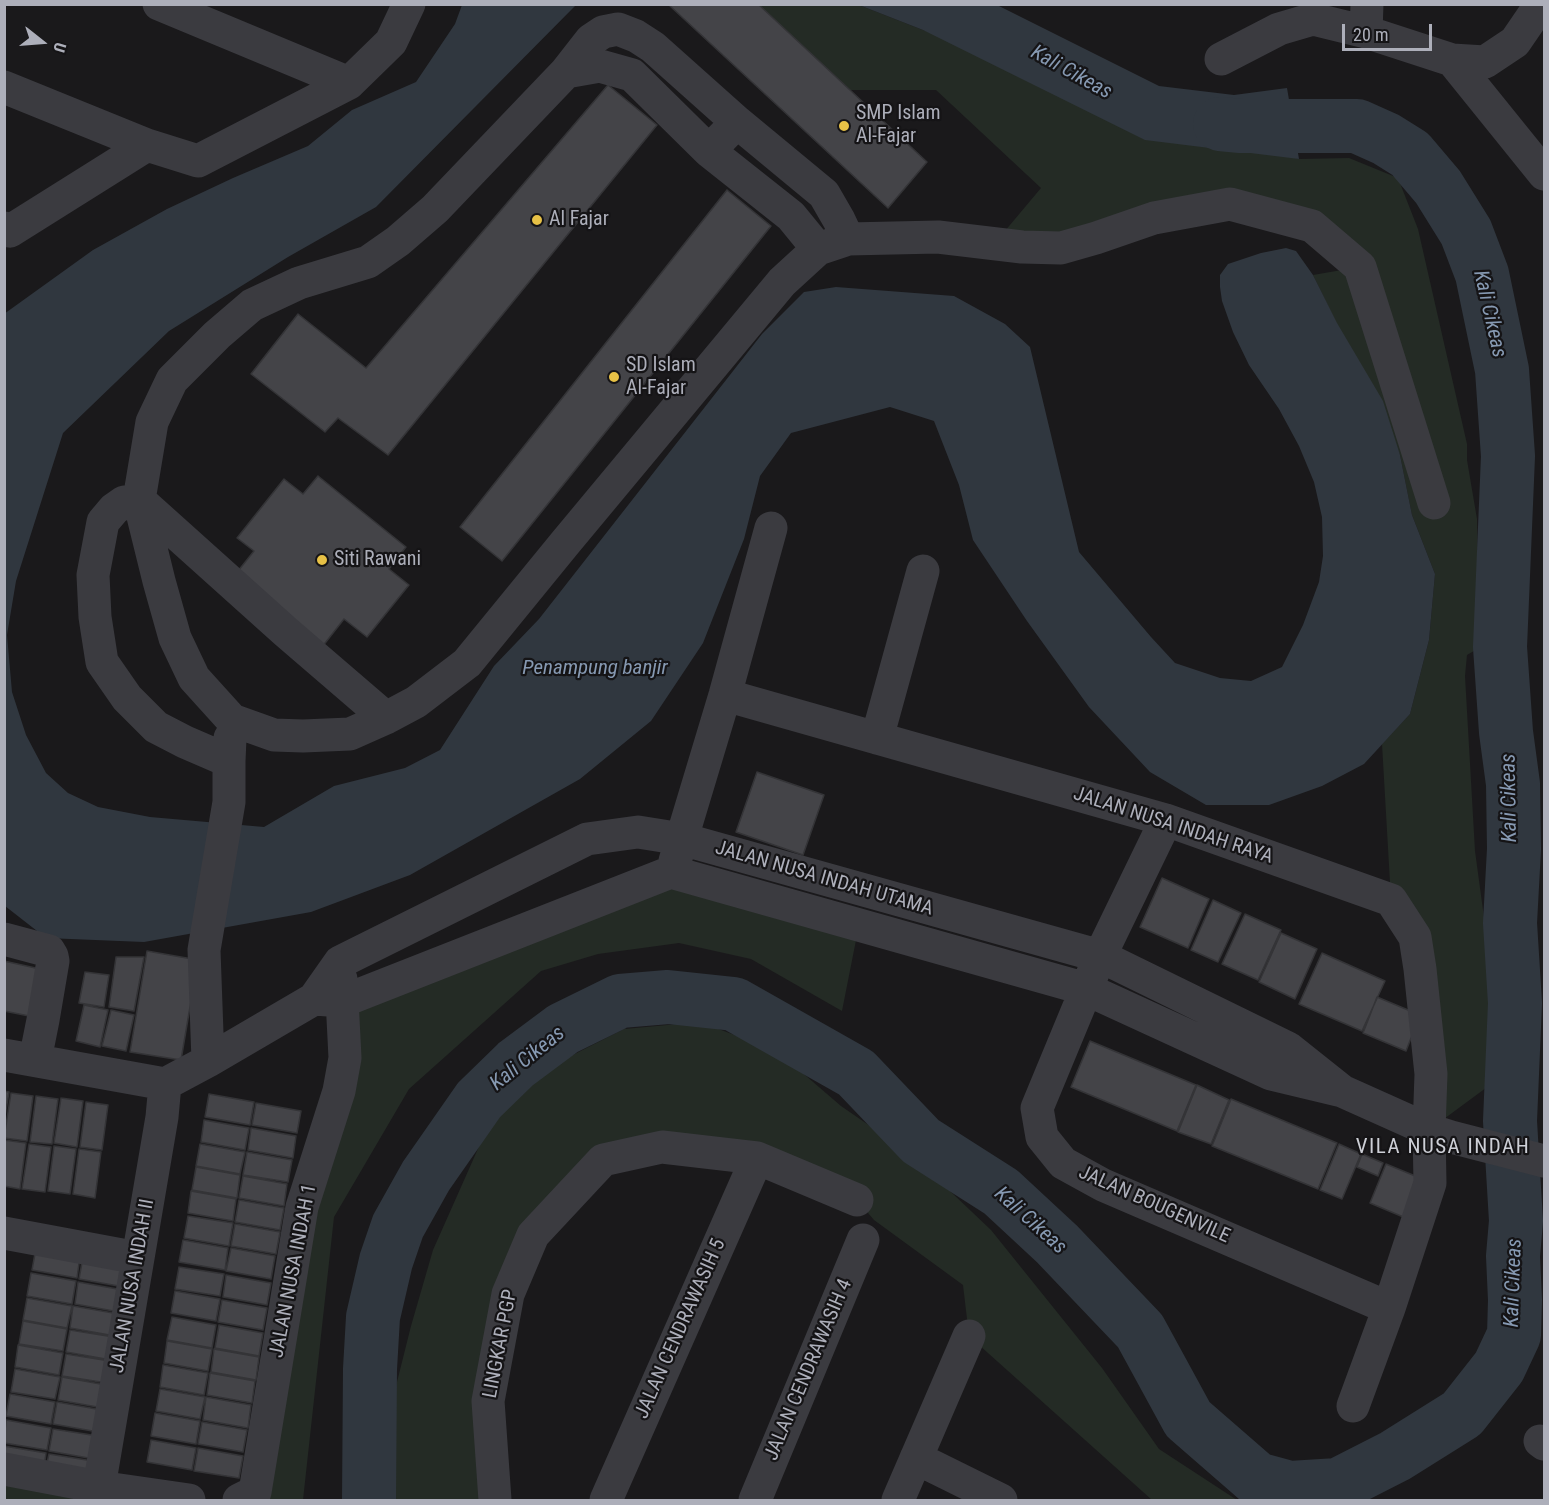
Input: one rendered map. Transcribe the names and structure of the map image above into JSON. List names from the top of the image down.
{
  "streets": {
    "street": [
      "JALAN NUSA INDAH RAYA",
      "JALAN NUSA INDAH UTAMA",
      "JALAN BOUGENVILE",
      "JALAN NUSA INDAH 1",
      "JALAN NUSA INDAH II",
      "JALAN CENDRAWASIH 5",
      "LINGKAR PGP",
      "JALAN CENDRAWASIH 4"
    ]
  },
  "crossings": [
    ["JALAN NUSA INDAH RAYA", "JALAN NUSA INDAH UTAMA"],
    ["JALAN NUSA INDAH RAYA", "JALAN BOUGENVILE"],
    ["JALAN NUSA INDAH UTAMA", "JALAN BOUGENVILE"],
    ["JALAN NUSA INDAH UTAMA", "JALAN NUSA INDAH 1"],
    ["JALAN CENDRAWASIH 5", "LINGKAR PGP"]
  ],
  "districts": ["VILA NUSA INDAH"],
  "water": ["Kali Cikeas", "Penampung banjir"],
  "places": [
    "SMP Islam Al-Fajar",
    "Al Fajar",
    "SD Islam Al-Fajar",
    "Siti Rawani"
  ],
  "scale_bar": "20 m",
  "north": "right"
}
